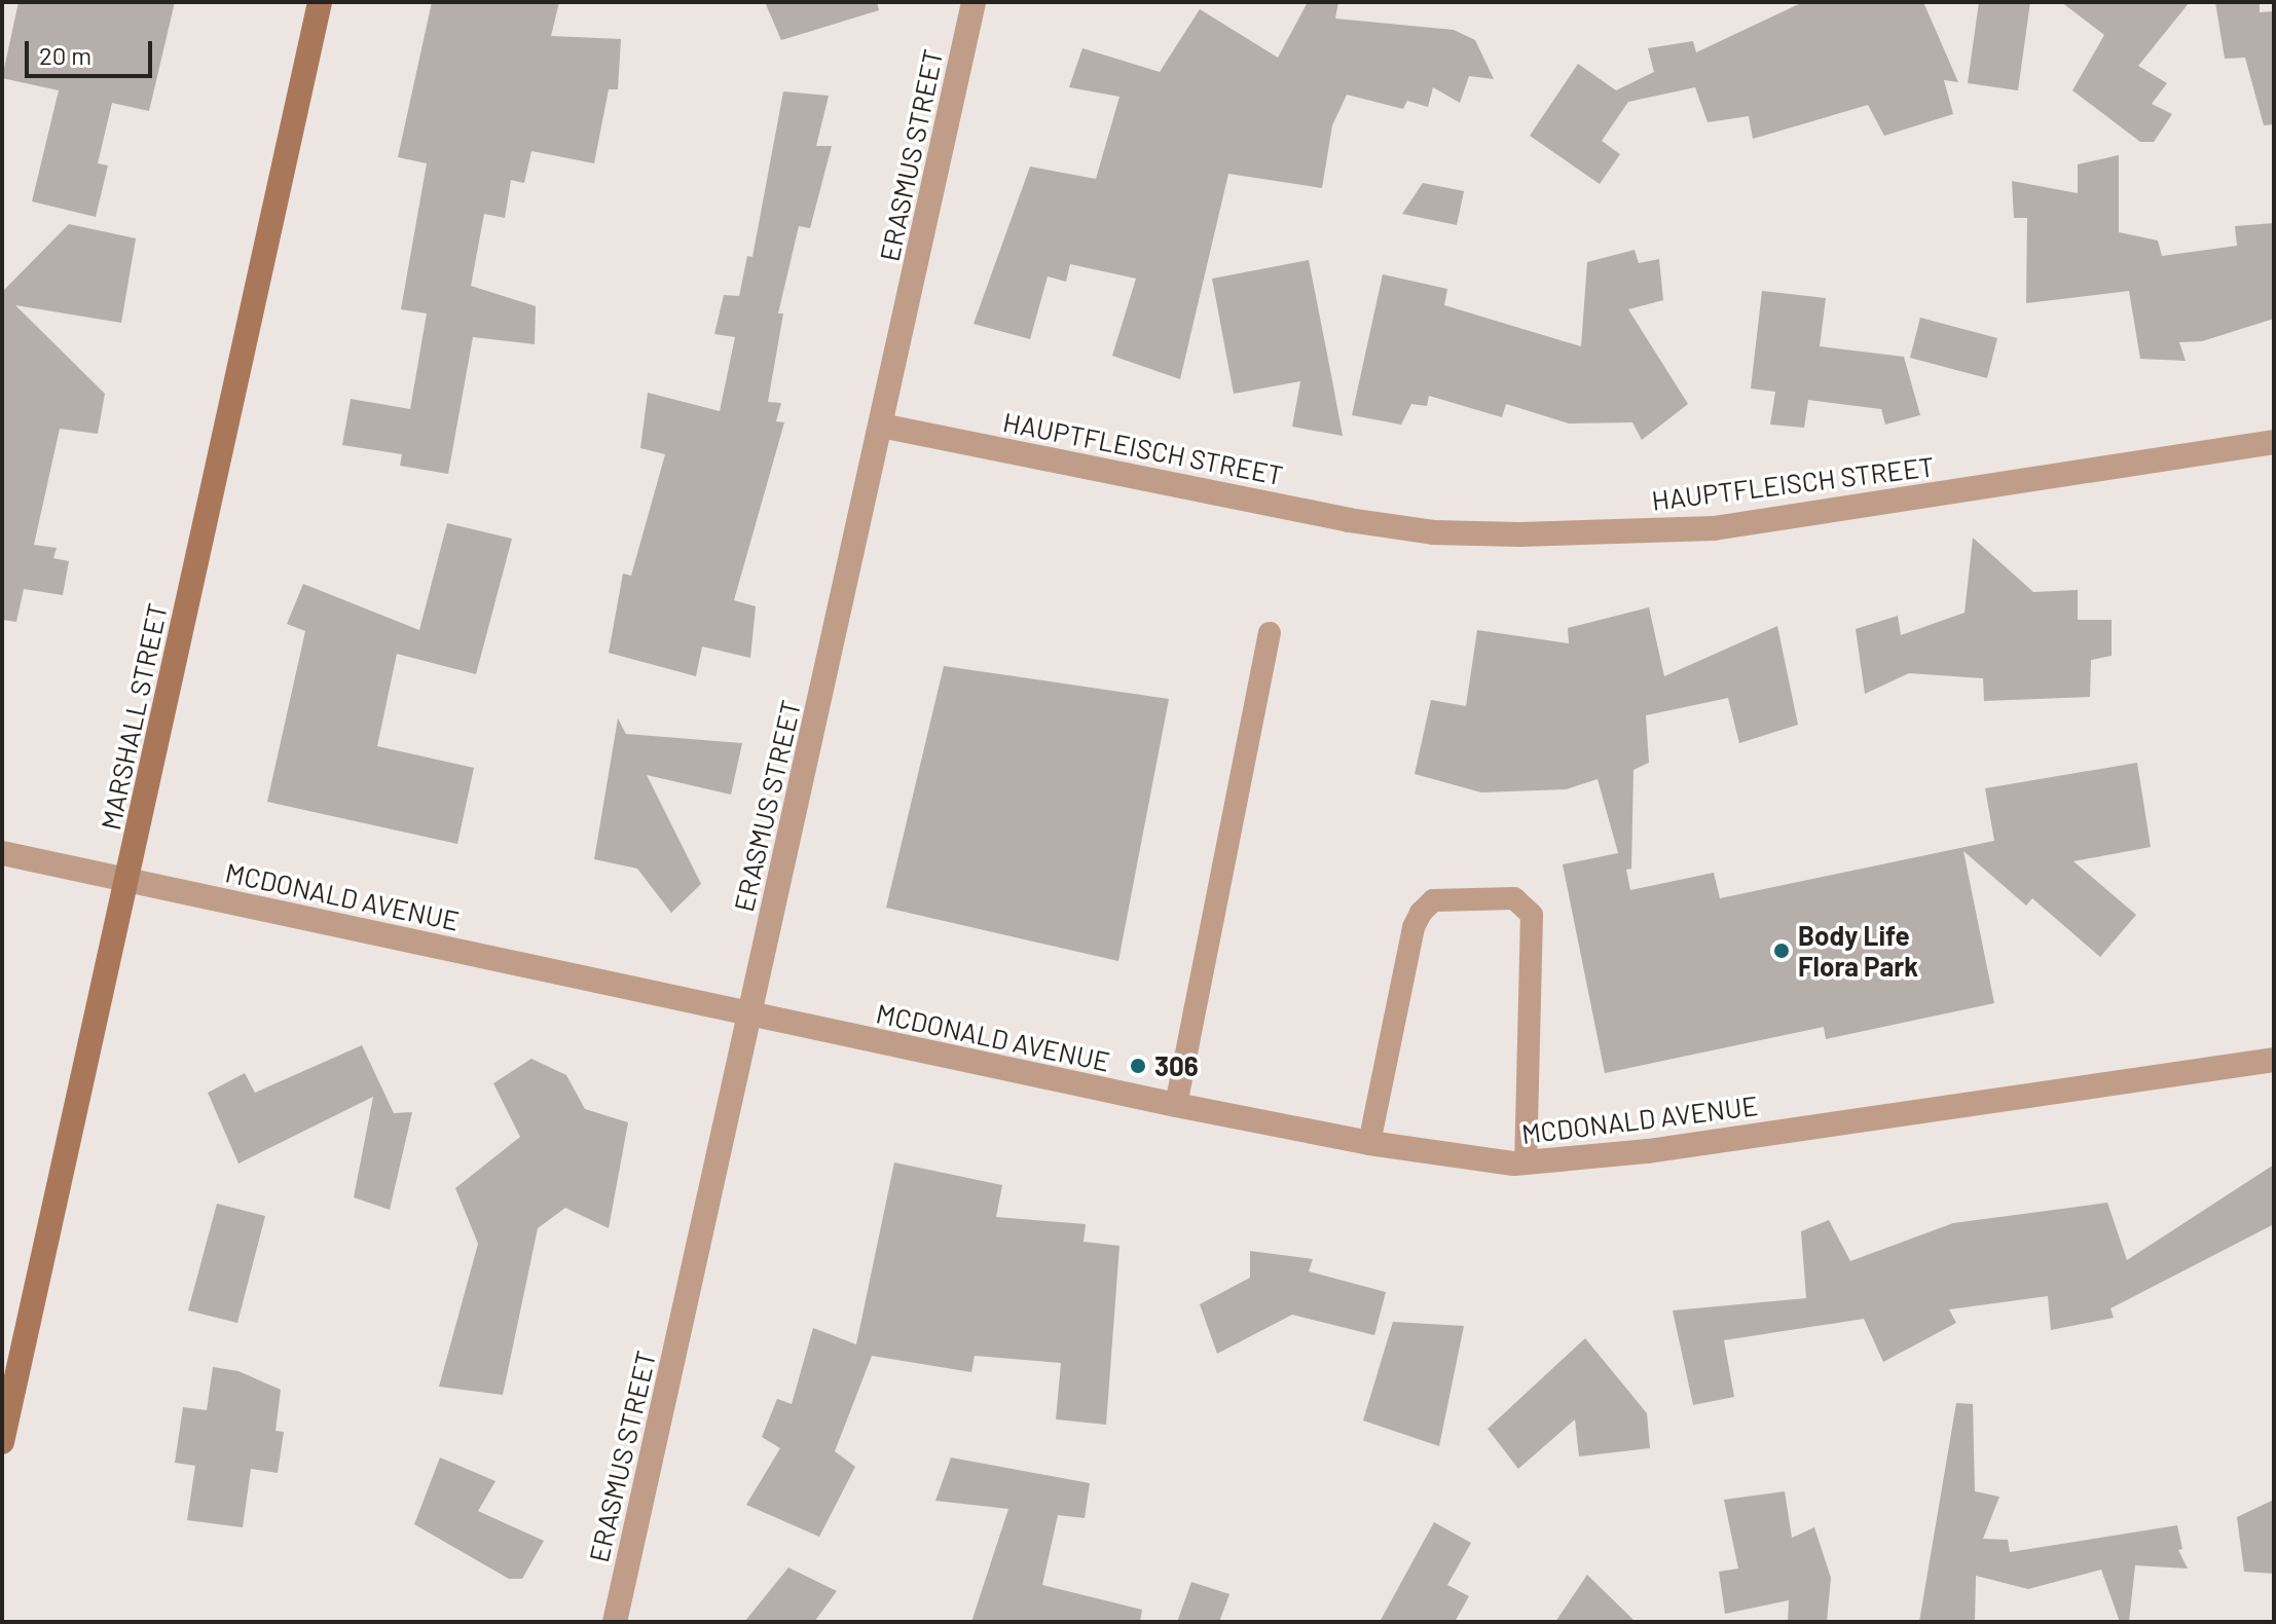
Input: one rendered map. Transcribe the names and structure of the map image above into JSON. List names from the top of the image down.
{
  "streets": {
    "street": [
      "ERASMUS STREET",
      "HAUPTFLEISCH STREET",
      "MARSHALL STREET",
      "MCDONALD AVENUE"
    ]
  },
  "crossings": [
    ["ERASMUS STREET", "HAUPTFLEISCH STREET"],
    ["ERASMUS STREET", "MCDONALD AVENUE"],
    ["MARSHALL STREET", "MCDONALD AVENUE"]
  ],
  "places": ["Body Life Flora Park", "306"],
  "scale_bar": "20 m"
}
